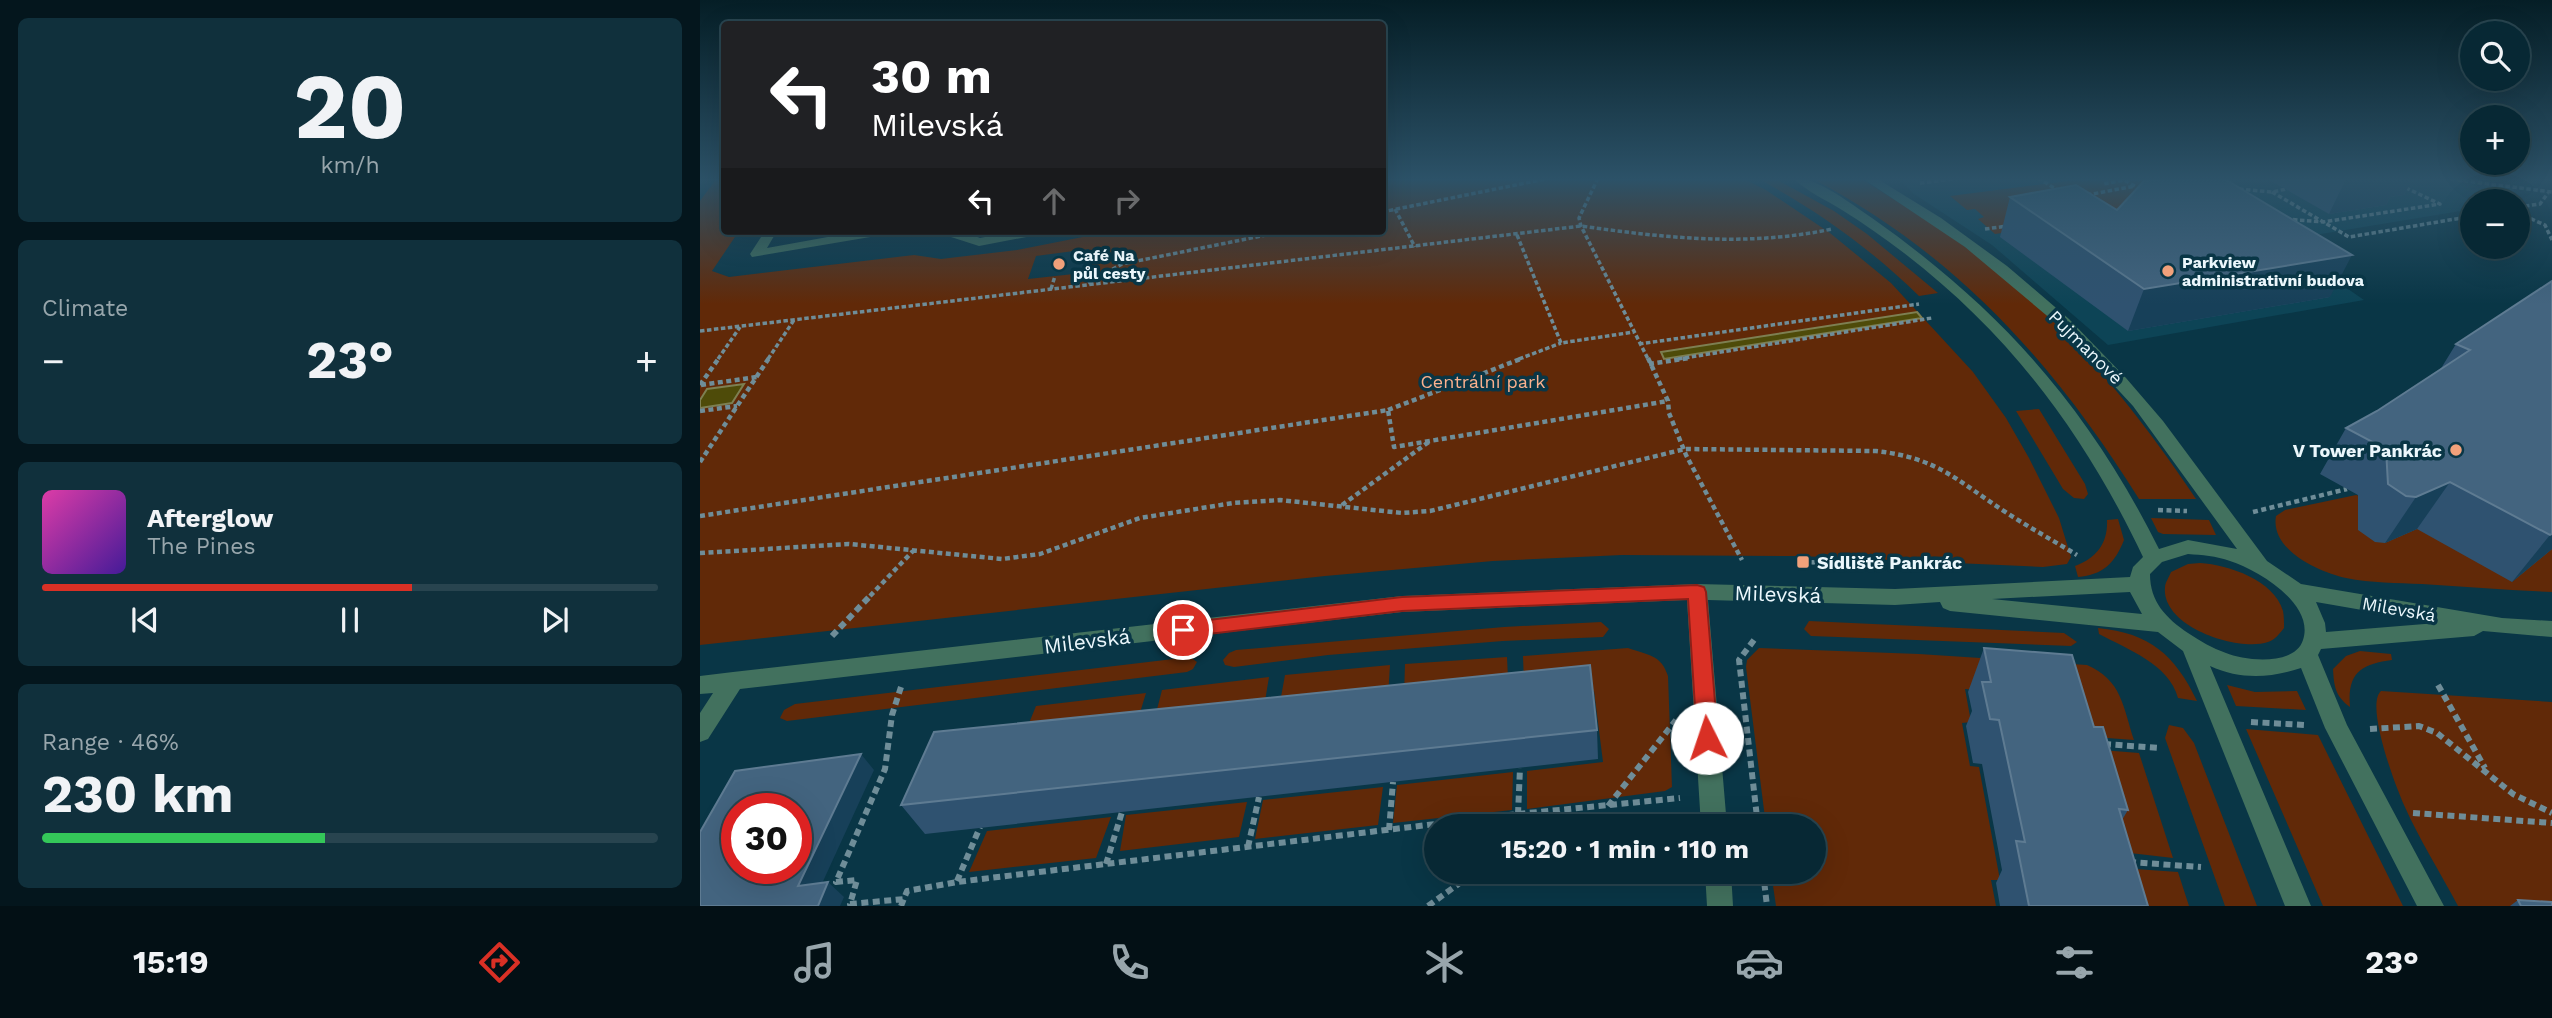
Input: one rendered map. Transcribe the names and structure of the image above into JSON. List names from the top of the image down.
{
  "streets": {
    "street": ["Pujmanové", "Milevská"]
  },
  "crossings": [
    ["Pujmanové", "Milevská"]
  ],
  "parks": ["Centrální park"],
  "places": {
    "other": ["Café Na půl cesty", "Parkview administrativní budova", "V Tower Pankrác"],
    "transit": ["Sídliště Pankrác"]
  },
  "page": {
    "tile": [
      ["20", "km/h"],
      "Climate",
      ["Range · 46%", "230 km"]
    ],
    "map_buttons": ["+", "−"],
    "turn": ["30 m", "Milevská"],
    "heat": ["−", "23°", "+"],
    "song": ["Afterglow", "The Pines"],
    "limit": "30",
    "trip": "15:20 · 1 min · 110 m",
    "tabs": ["15:19", "23°"]
  }
}
